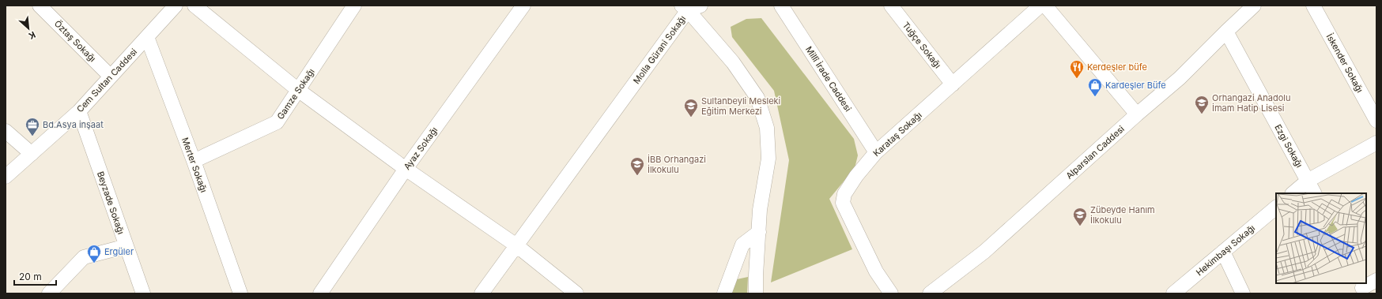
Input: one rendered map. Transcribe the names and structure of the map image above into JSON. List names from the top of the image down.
{
  "streets": {
    "street": [
      "Öztaş Sokağı",
      "Tuğçe Sokağı",
      "Molla Gürani Sokağı",
      "İskender Sokağı",
      "Millî İrade Caddesi",
      "Cem Sultan Caddesi",
      "Gamze Sokağı",
      "Karataş Sokağı",
      "Ezgi Sokağı",
      "Ayaz Sokağı",
      "Alparslan Caddesi",
      "Merter Sokağı",
      "Beyzade Sokağı",
      "Hekimbaşı Sokağı"
    ]
  },
  "crossings": [
    ["Öztaş Sokağı", "Cem Sultan Caddesi"],
    ["Tuğçe Sokağı", "Karataş Sokağı"],
    ["Millî İrade Caddesi", "Karataş Sokağı"],
    ["Cem Sultan Caddesi", "Merter Sokağı"],
    ["Cem Sultan Caddesi", "Beyzade Sokağı"],
    ["Gamze Sokağı", "Merter Sokağı"],
    ["Ezgi Sokağı", "Alparslan Caddesi"]
  ],
  "places": {
    "restaurant": ["Kerdeşler büfe"],
    "shop": ["Kardeşler Büfe", "Ergüler"],
    "school or university": [
      "Orhangazi Anadolu İmam Hatip Lisesi",
      "Sultanbeyli Mesleki Eğitim Merkezi",
      "İBB Orhangazi İlkokulu",
      "Zübeyde Hanım İlkokulu"
    ],
    "office": ["Bd.Asya inşaat"]
  },
  "scale_bar": "20 m",
  "north": "bottom right"
}
